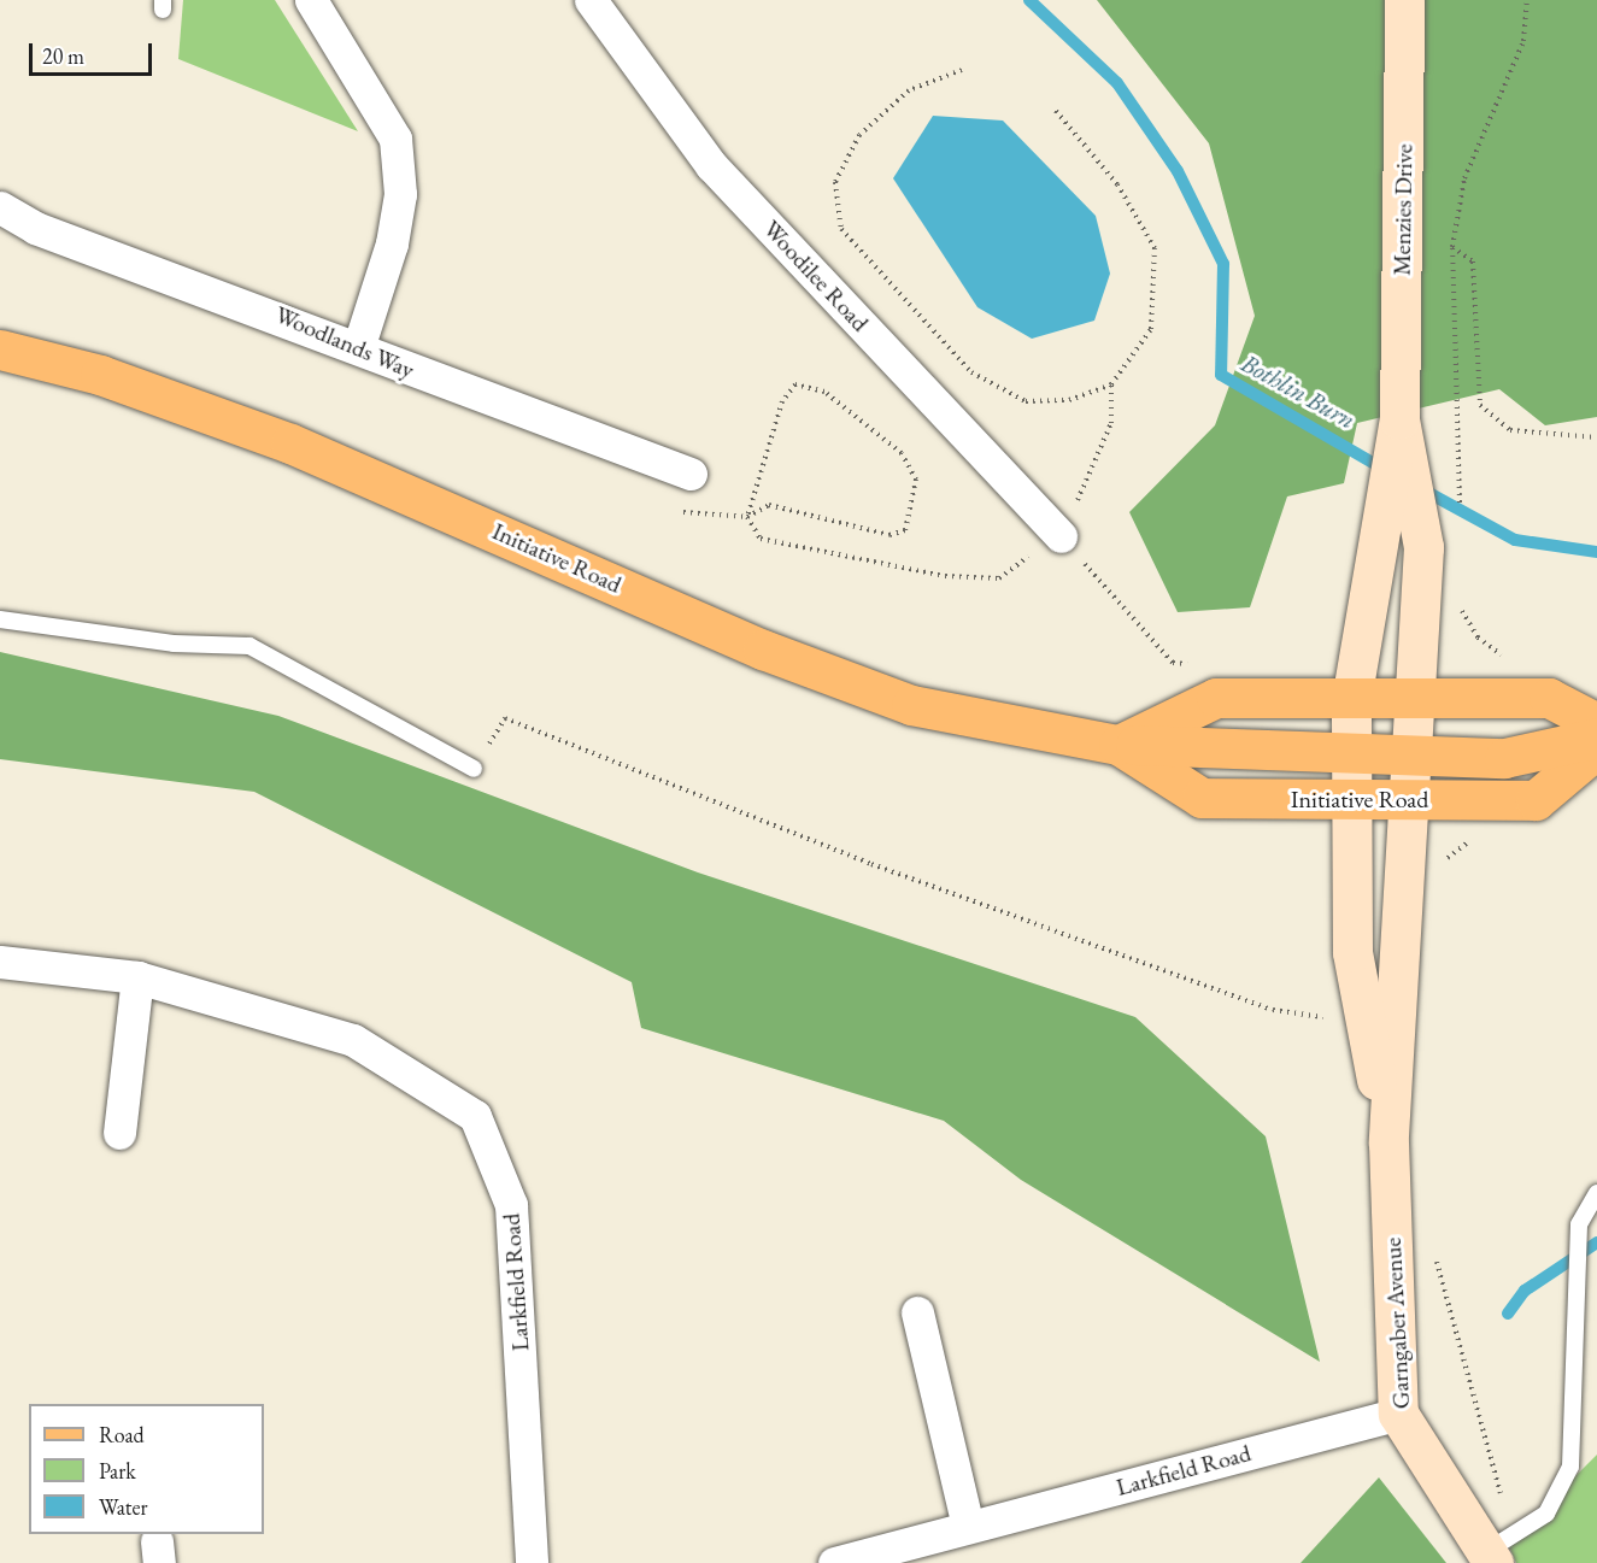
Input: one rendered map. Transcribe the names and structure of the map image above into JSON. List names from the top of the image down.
{
  "streets": {
    "main road": ["Initiative Road"],
    "street": [
      "Menzies Drive",
      "Woodilee Road",
      "Woodlands Way",
      "Larkfield Road",
      "Garngaber Avenue"
    ]
  },
  "crossings": [
    ["Menzies Drive", "Garngaber Avenue"],
    ["Initiative Road", "Garngaber Avenue"],
    ["Larkfield Road", "Garngaber Avenue"]
  ],
  "water": ["Bothlin Burn"],
  "legend": ["Road", "Park", "Water"],
  "scale_bar": "20 m"
}
